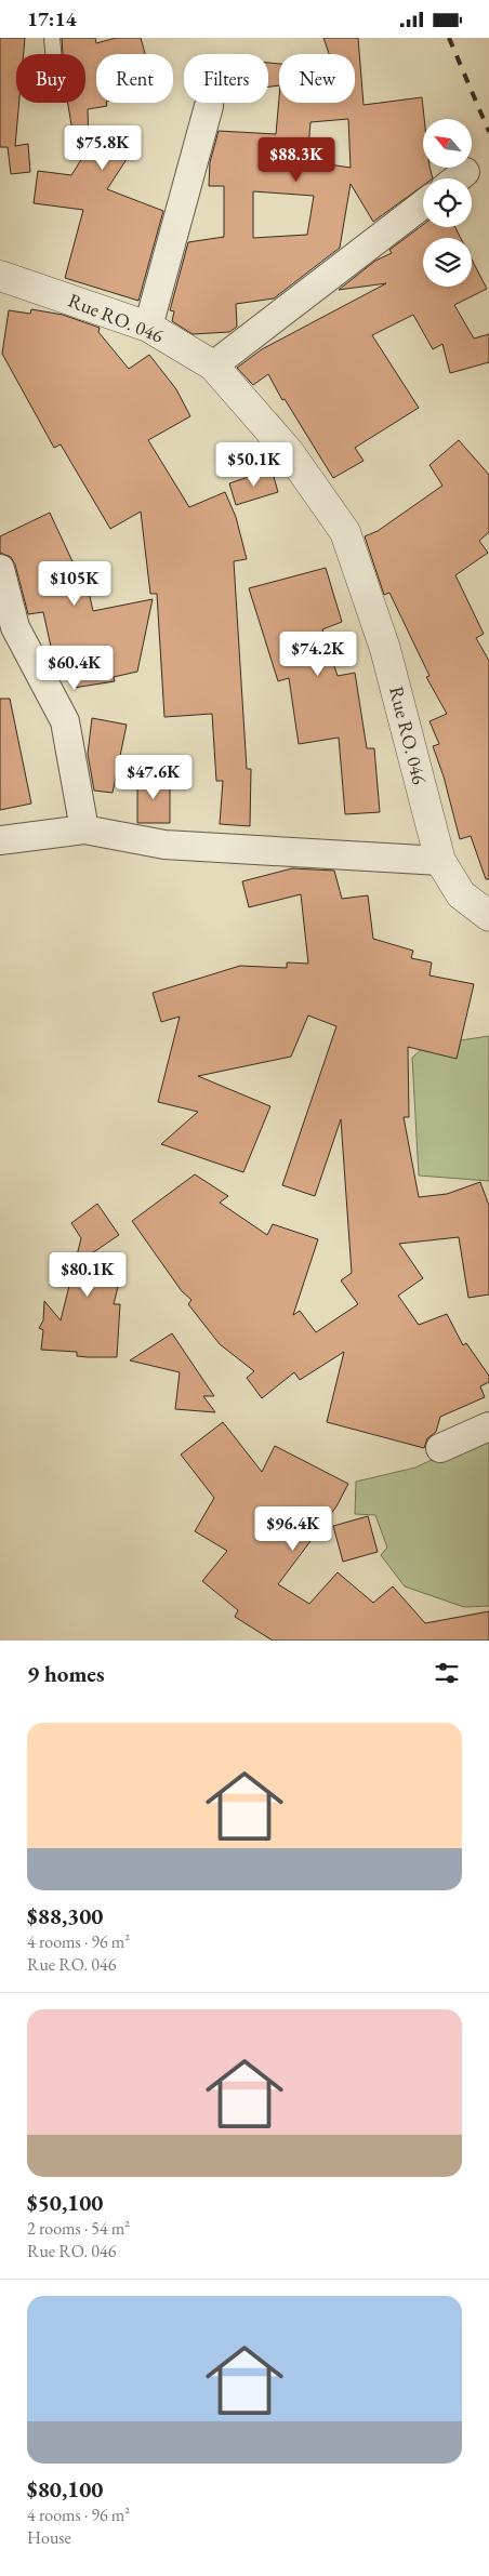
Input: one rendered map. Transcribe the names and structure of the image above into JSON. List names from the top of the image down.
{
  "streets": {
    "street": ["Rue RO. 046"]
  },
  "north": "top left",
  "page": {
    "status": "17:14",
    "chip": [
      "Buy",
      "Rent",
      "Filters",
      "New"
    ],
    "price": [
      "$75.8K",
      "$88.3K",
      "$50.1K",
      "$105K",
      "$74.2K",
      "$60.4K",
      "$47.6K",
      "$80.1K",
      "$96.4K"
    ],
    "heading": "9 homes",
    "list": [
      {
        "name": "$88,300",
        "note": "4 rooms · 96 m² · Rue RO. 046"
      },
      {
        "name": "$50,100",
        "note": "2 rooms · 54 m² · Rue RO. 046"
      },
      {
        "name": "$80,100",
        "note": "4 rooms · 96 m² · House"
      }
    ]
  }
}
